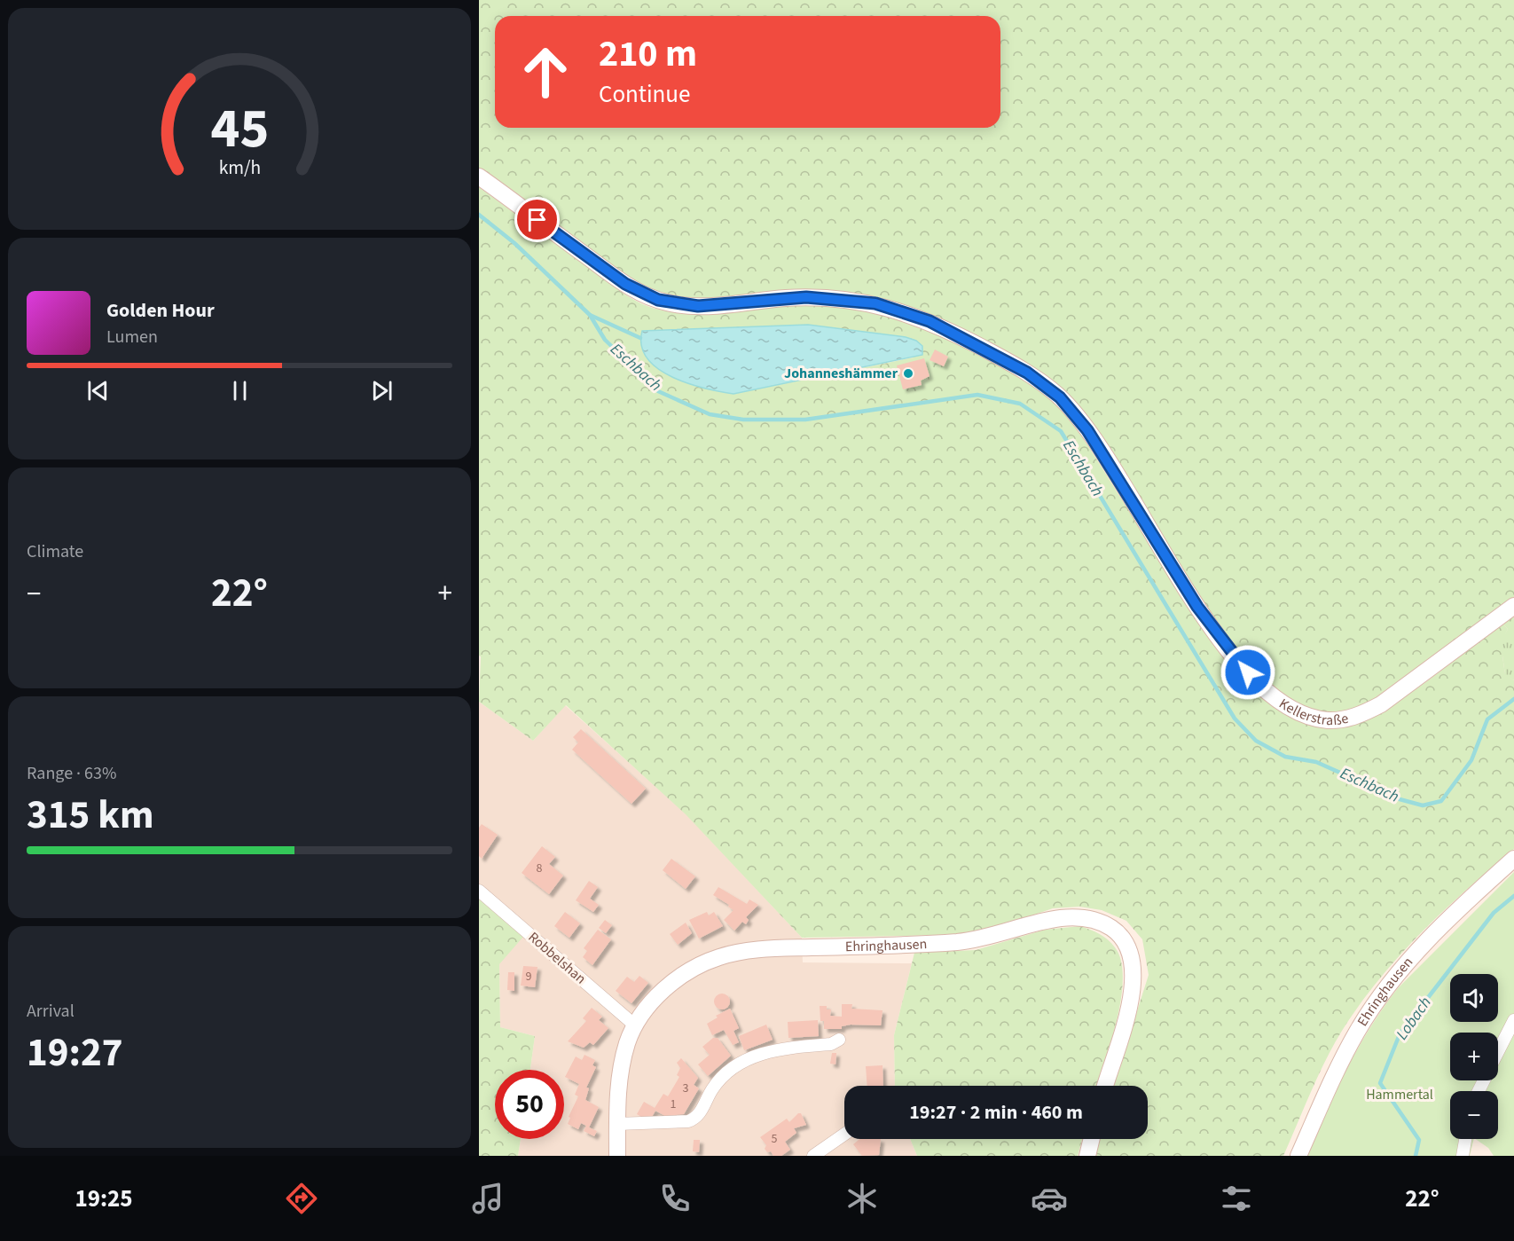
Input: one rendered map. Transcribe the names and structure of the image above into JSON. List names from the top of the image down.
{
  "streets": {
    "main road": ["Kellerstraße", "Ehringhausen"],
    "street": ["Robbelshan"]
  },
  "crossings": [
    ["Ehringhausen", "Robbelshan"]
  ],
  "water": ["Eschbach", "Lobach"],
  "parks": ["Hammertal"],
  "places": ["Johanneshämmer"],
  "house_numbers": [
    "8",
    "9",
    "3",
    "1",
    "5"
  ],
  "page": {
    "turn": ["210 m", "Continue"],
    "song": ["Golden Hour", "Lumen"],
    "tile": [
      "Climate",
      ["Range · 63%", "315 km"],
      ["Arrival", "19:27"]
    ],
    "heat": ["−", "22°", "+"],
    "map_buttons": ["+", "−"],
    "limit": "50",
    "trip": "19:27 · 2 min · 460 m",
    "tabs": ["19:25", "22°"],
    "gauge": ["45", "km/h"]
  }
}
